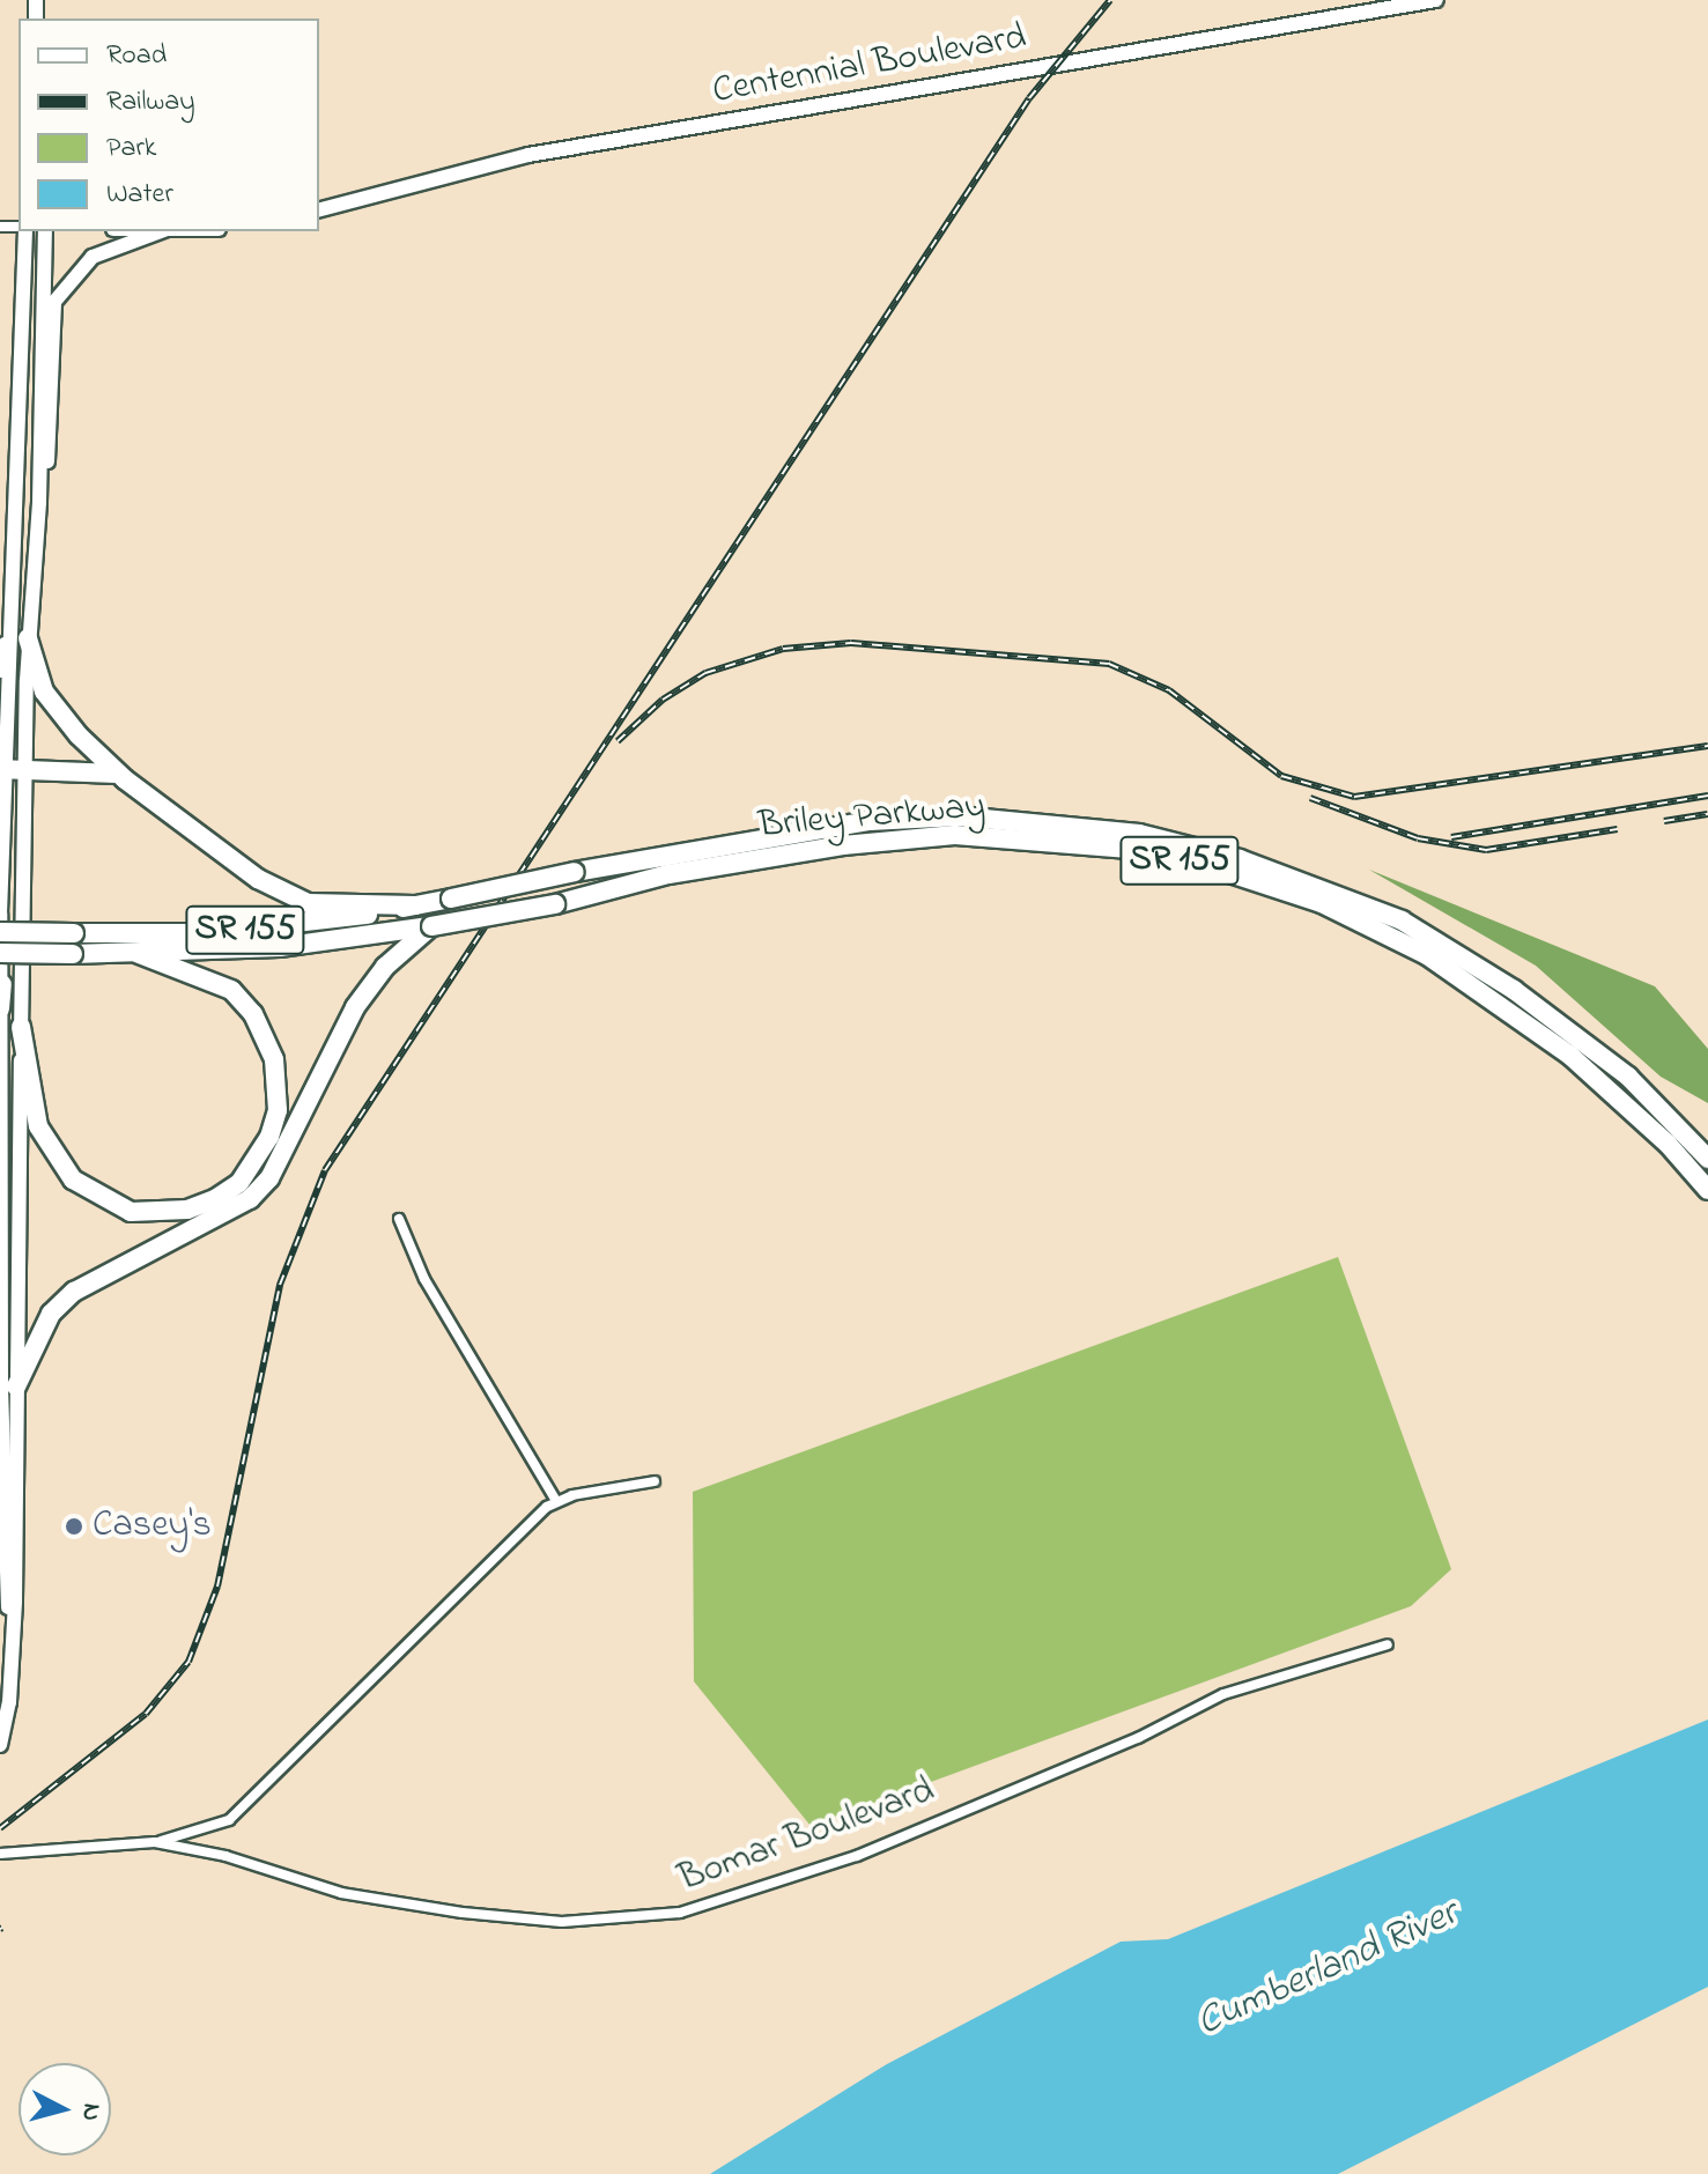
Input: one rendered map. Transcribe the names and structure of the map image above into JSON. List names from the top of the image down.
{
  "streets": {
    "highway": ["Briley Parkway", "SR 155"],
    "main road": ["Centennial Boulevard"],
    "street": ["Bomar Boulevard"]
  },
  "water": ["Cumberland River"],
  "places": ["Casey's"],
  "legend": [
    "Road",
    "Railway",
    "Park",
    "Water"
  ],
  "north": "right"
}
